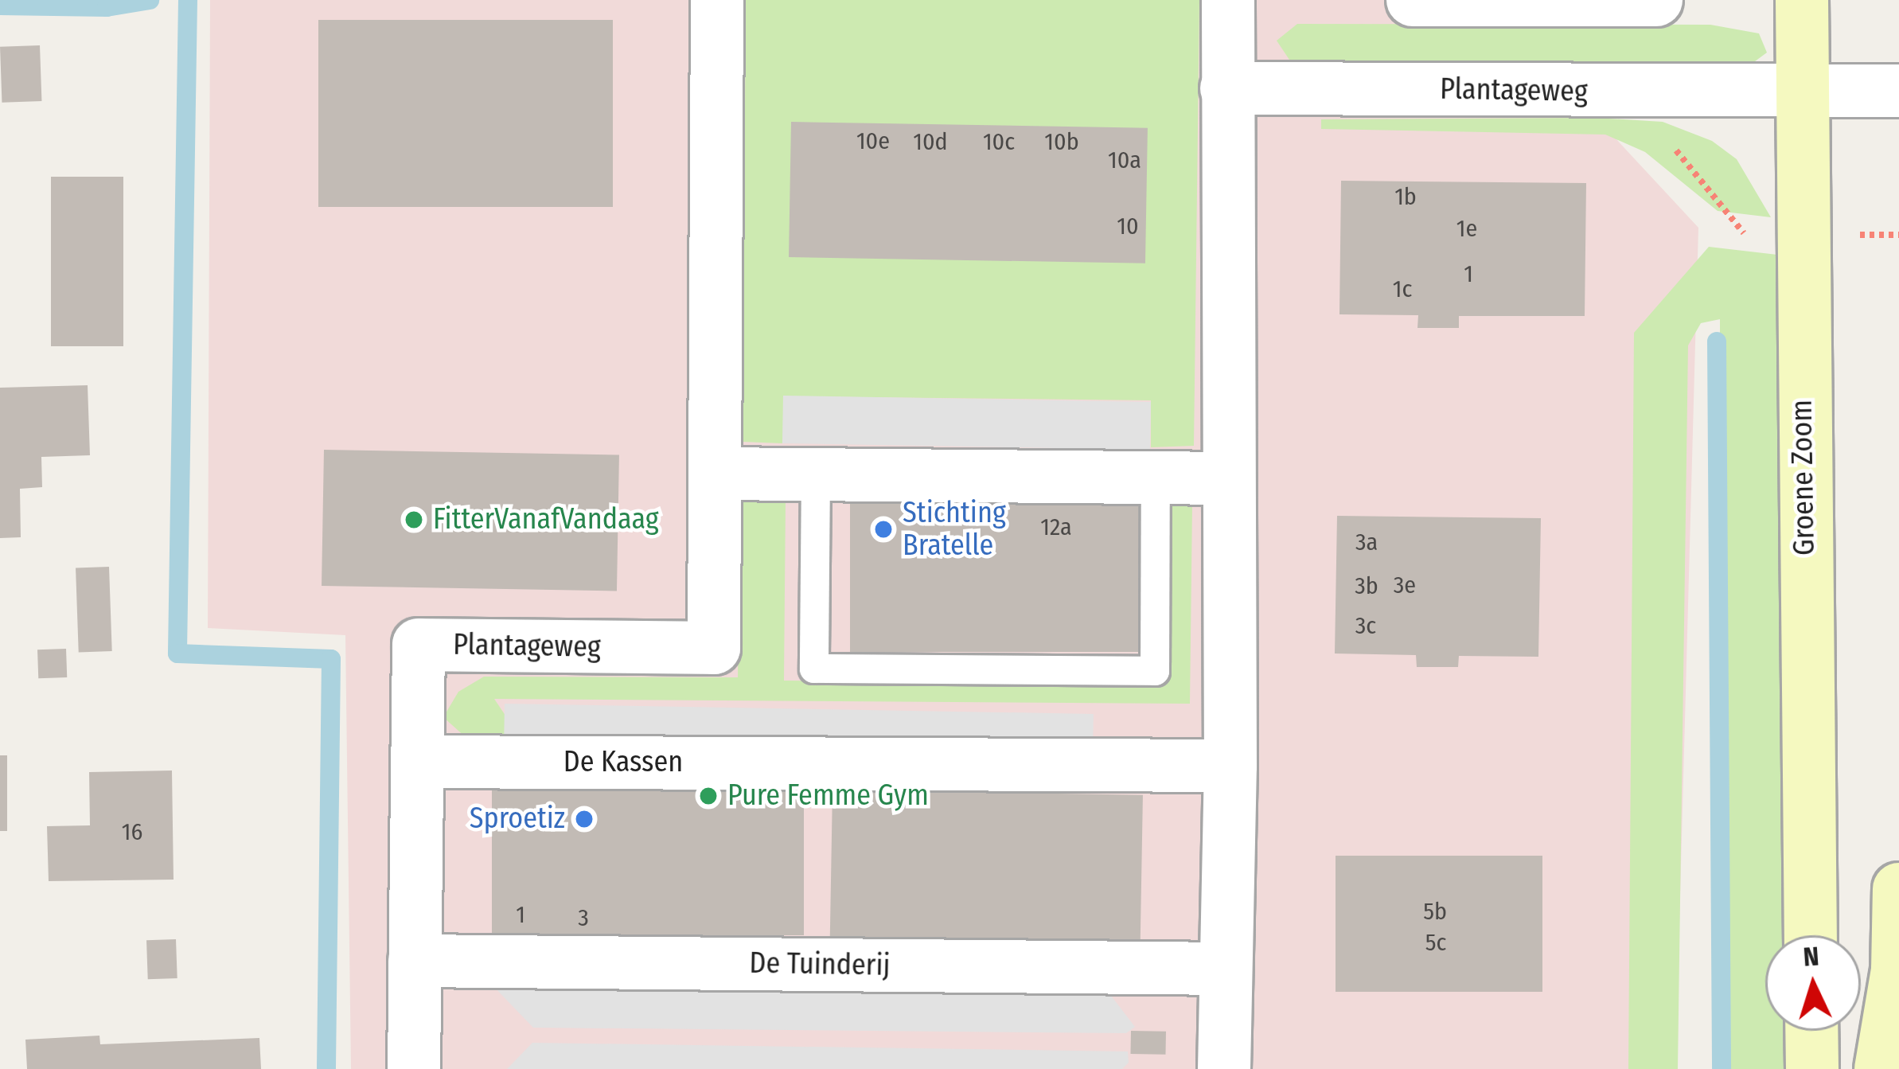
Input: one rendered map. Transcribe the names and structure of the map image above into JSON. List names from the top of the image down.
{
  "streets": {
    "main road": ["Groene Zoom"],
    "street": ["Plantageweg", "De Kassen", "De Tuinderij"]
  },
  "crossings": [
    ["Plantageweg", "Groene Zoom"],
    ["Plantageweg", "De Kassen"],
    ["Plantageweg", "De Tuinderij"]
  ],
  "places": [
    "FitterVanafVandaag",
    "Stichting Bratelle",
    "Pure Femme Gym",
    "Sproetiz"
  ],
  "house_numbers": [
    "10e",
    "10d",
    "10c",
    "10b",
    "10a",
    "1b",
    "10",
    "1e",
    "1",
    "1c",
    "12a",
    "3a",
    "3e",
    "3b",
    "3c",
    "16",
    "5b",
    "1",
    "3",
    "5c"
  ],
  "north": "top"
}
